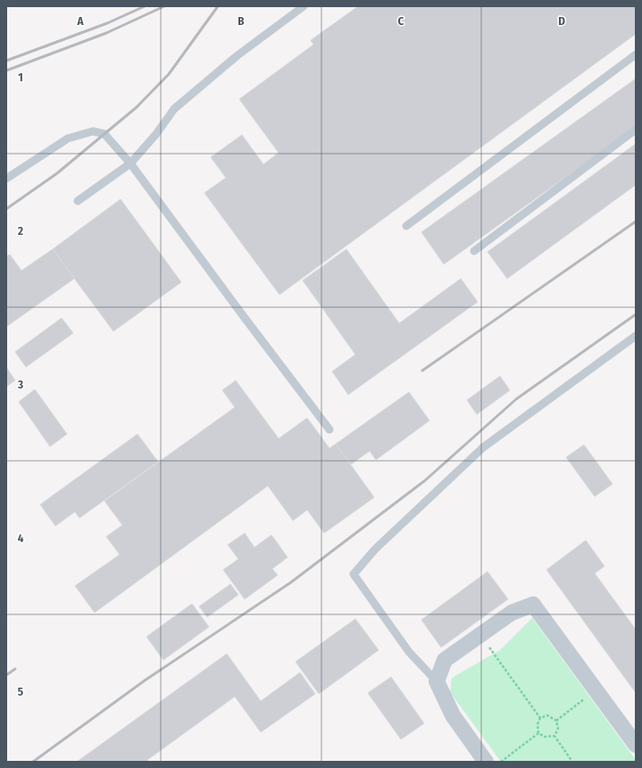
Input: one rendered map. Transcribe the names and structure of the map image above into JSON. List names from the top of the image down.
{
  "grid": {
    "columns": [
      "A",
      "B",
      "C",
      "D"
    ],
    "rows": [
      "1",
      "2",
      "3",
      "4",
      "5"
    ]
  }
}
